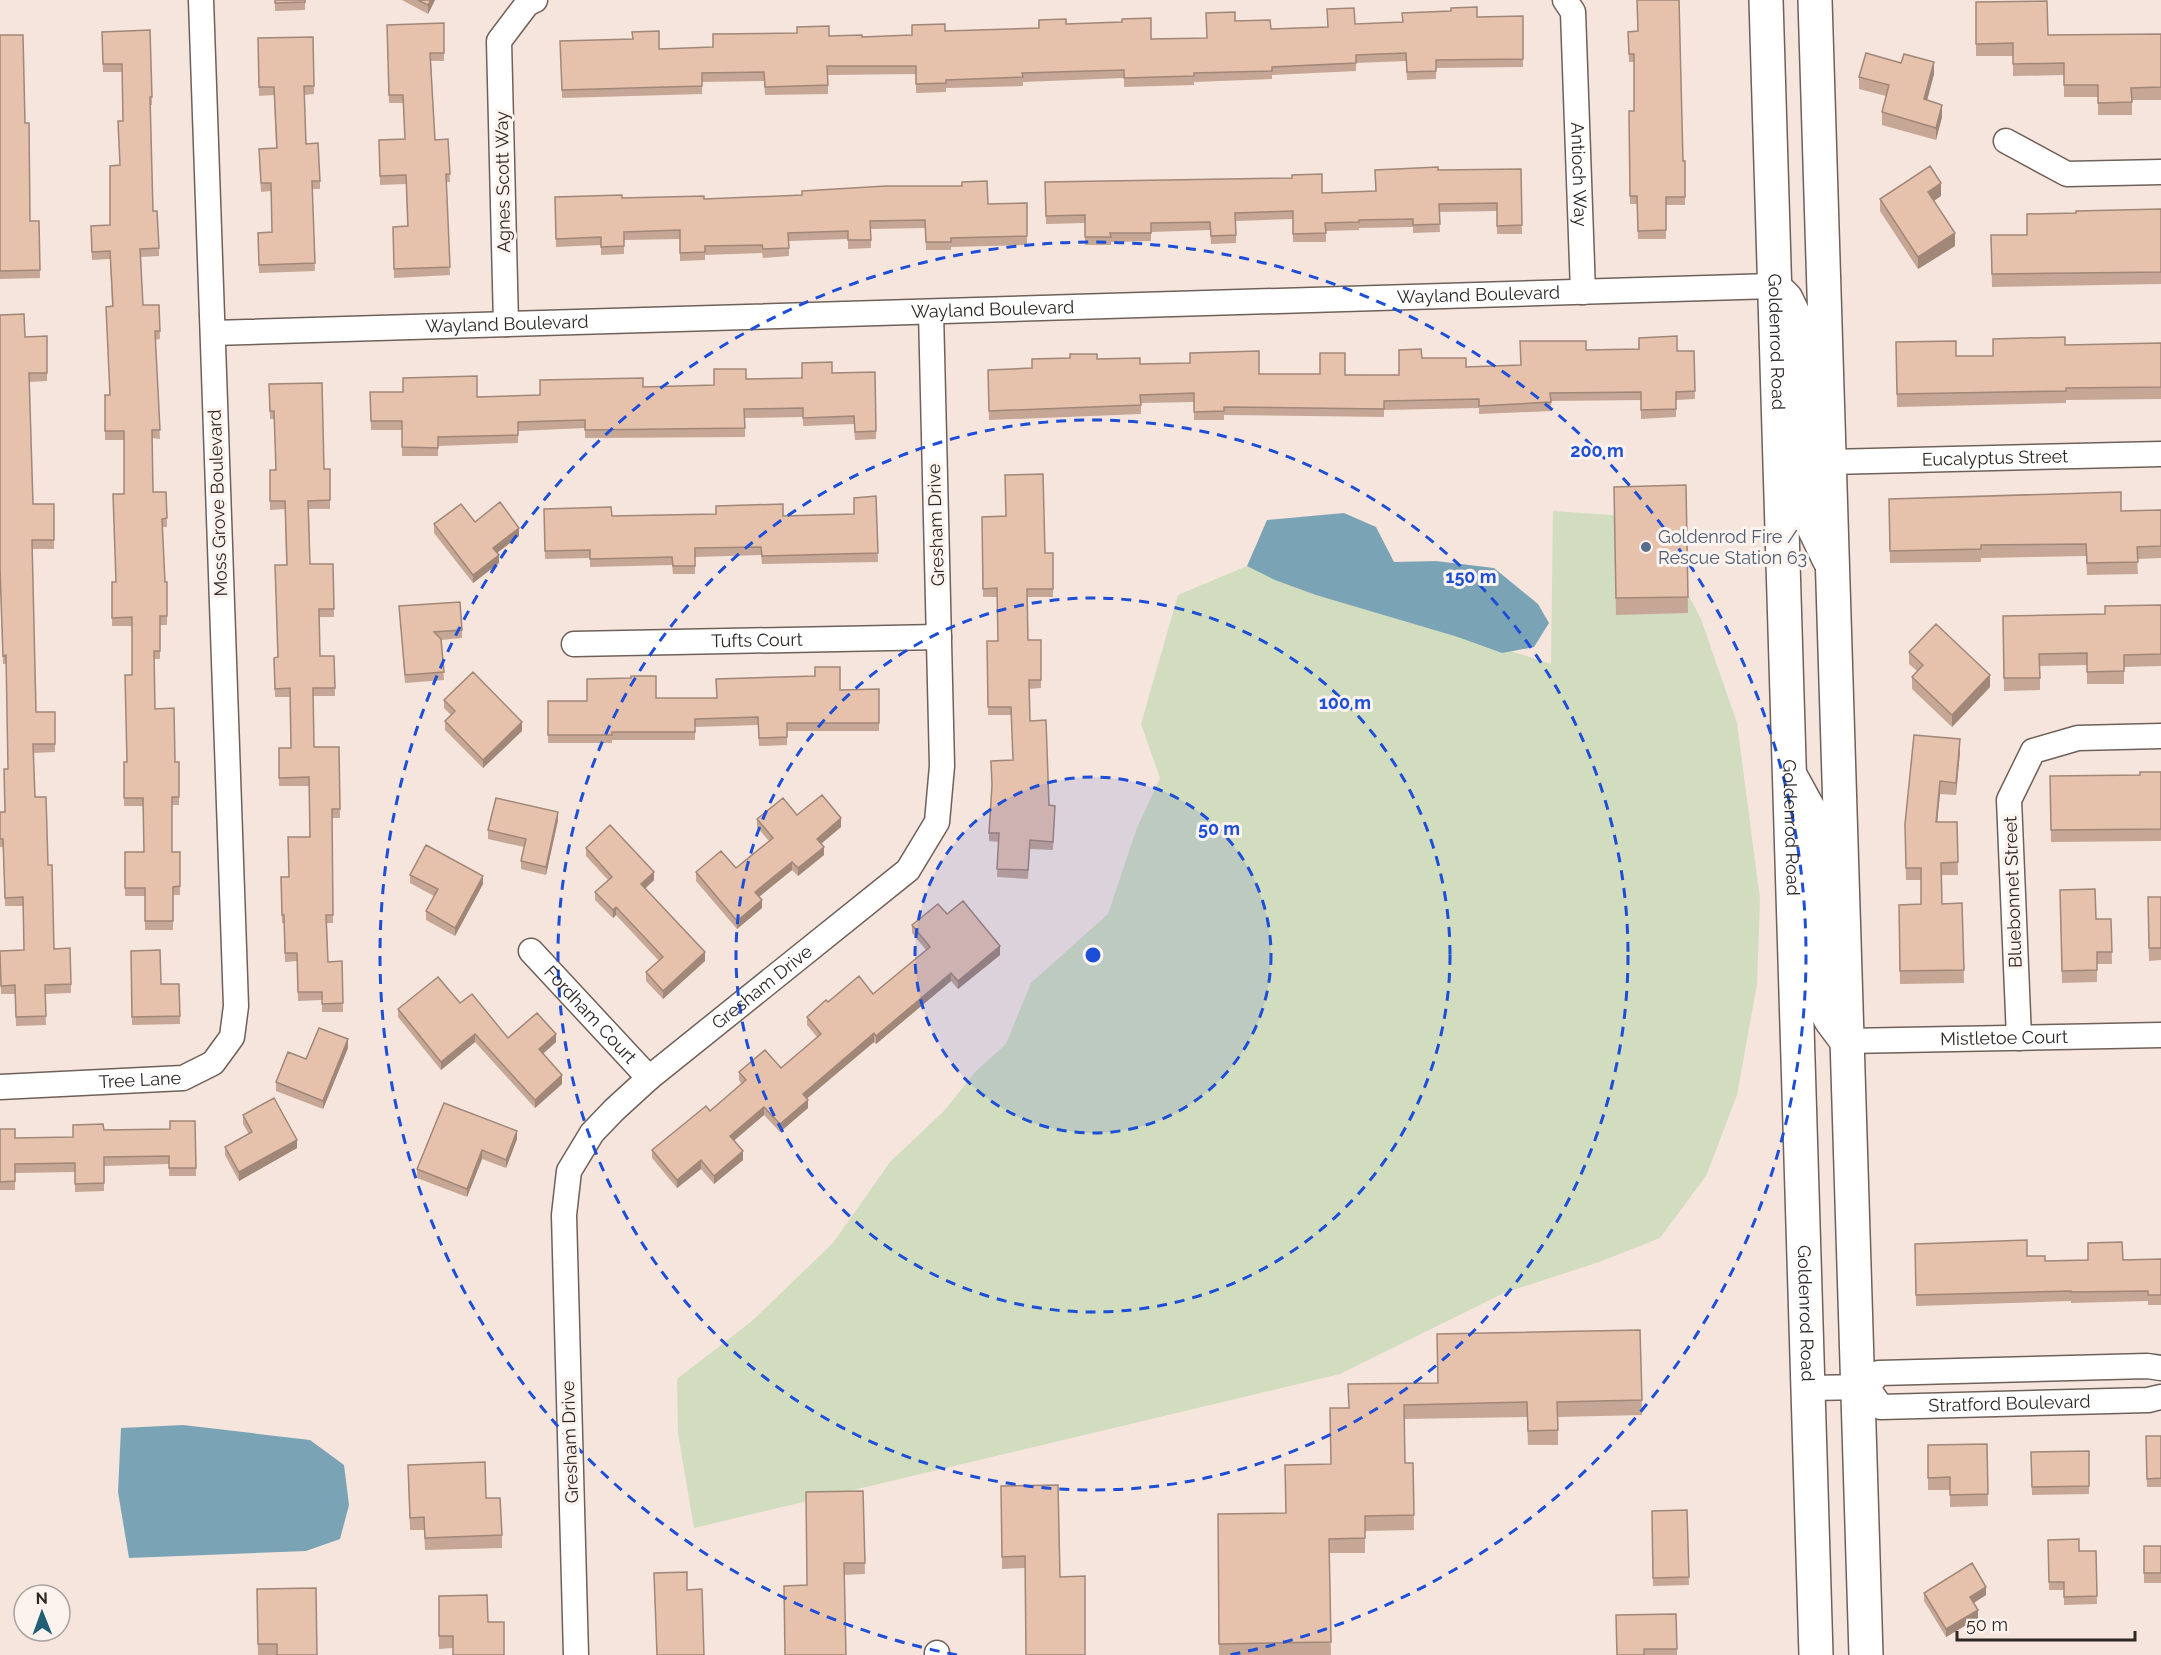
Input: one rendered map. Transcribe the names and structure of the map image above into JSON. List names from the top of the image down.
{
  "streets": {
    "main road": ["Goldenrod Road"],
    "street": [
      "Antioch Way",
      "Agnes Scott Way",
      "Wayland Boulevard",
      "Eucalyptus Street",
      "Moss Grove Boulevard",
      "Gresham Drive",
      "Tufts Court",
      "Bluebonnet Street",
      "Fordham Court",
      "Mistletoe Court",
      "Tree Lane",
      "Stratford Boulevard"
    ]
  },
  "crossings": [
    ["Antioch Way", "Wayland Boulevard"],
    ["Agnes Scott Way", "Wayland Boulevard"],
    ["Wayland Boulevard", "Goldenrod Road"],
    ["Wayland Boulevard", "Moss Grove Boulevard"],
    ["Wayland Boulevard", "Gresham Drive"],
    ["Moss Grove Boulevard", "Tree Lane"],
    ["Gresham Drive", "Tufts Court"],
    ["Gresham Drive", "Fordham Court"],
    ["Bluebonnet Street", "Mistletoe Court"]
  ],
  "places": ["Goldenrod Fire / Rescue Station 63"],
  "scale_bar": "50 m",
  "north": "top",
  "rings": [
    "200 m",
    "150 m",
    "100 m",
    "50 m"
  ]
}
